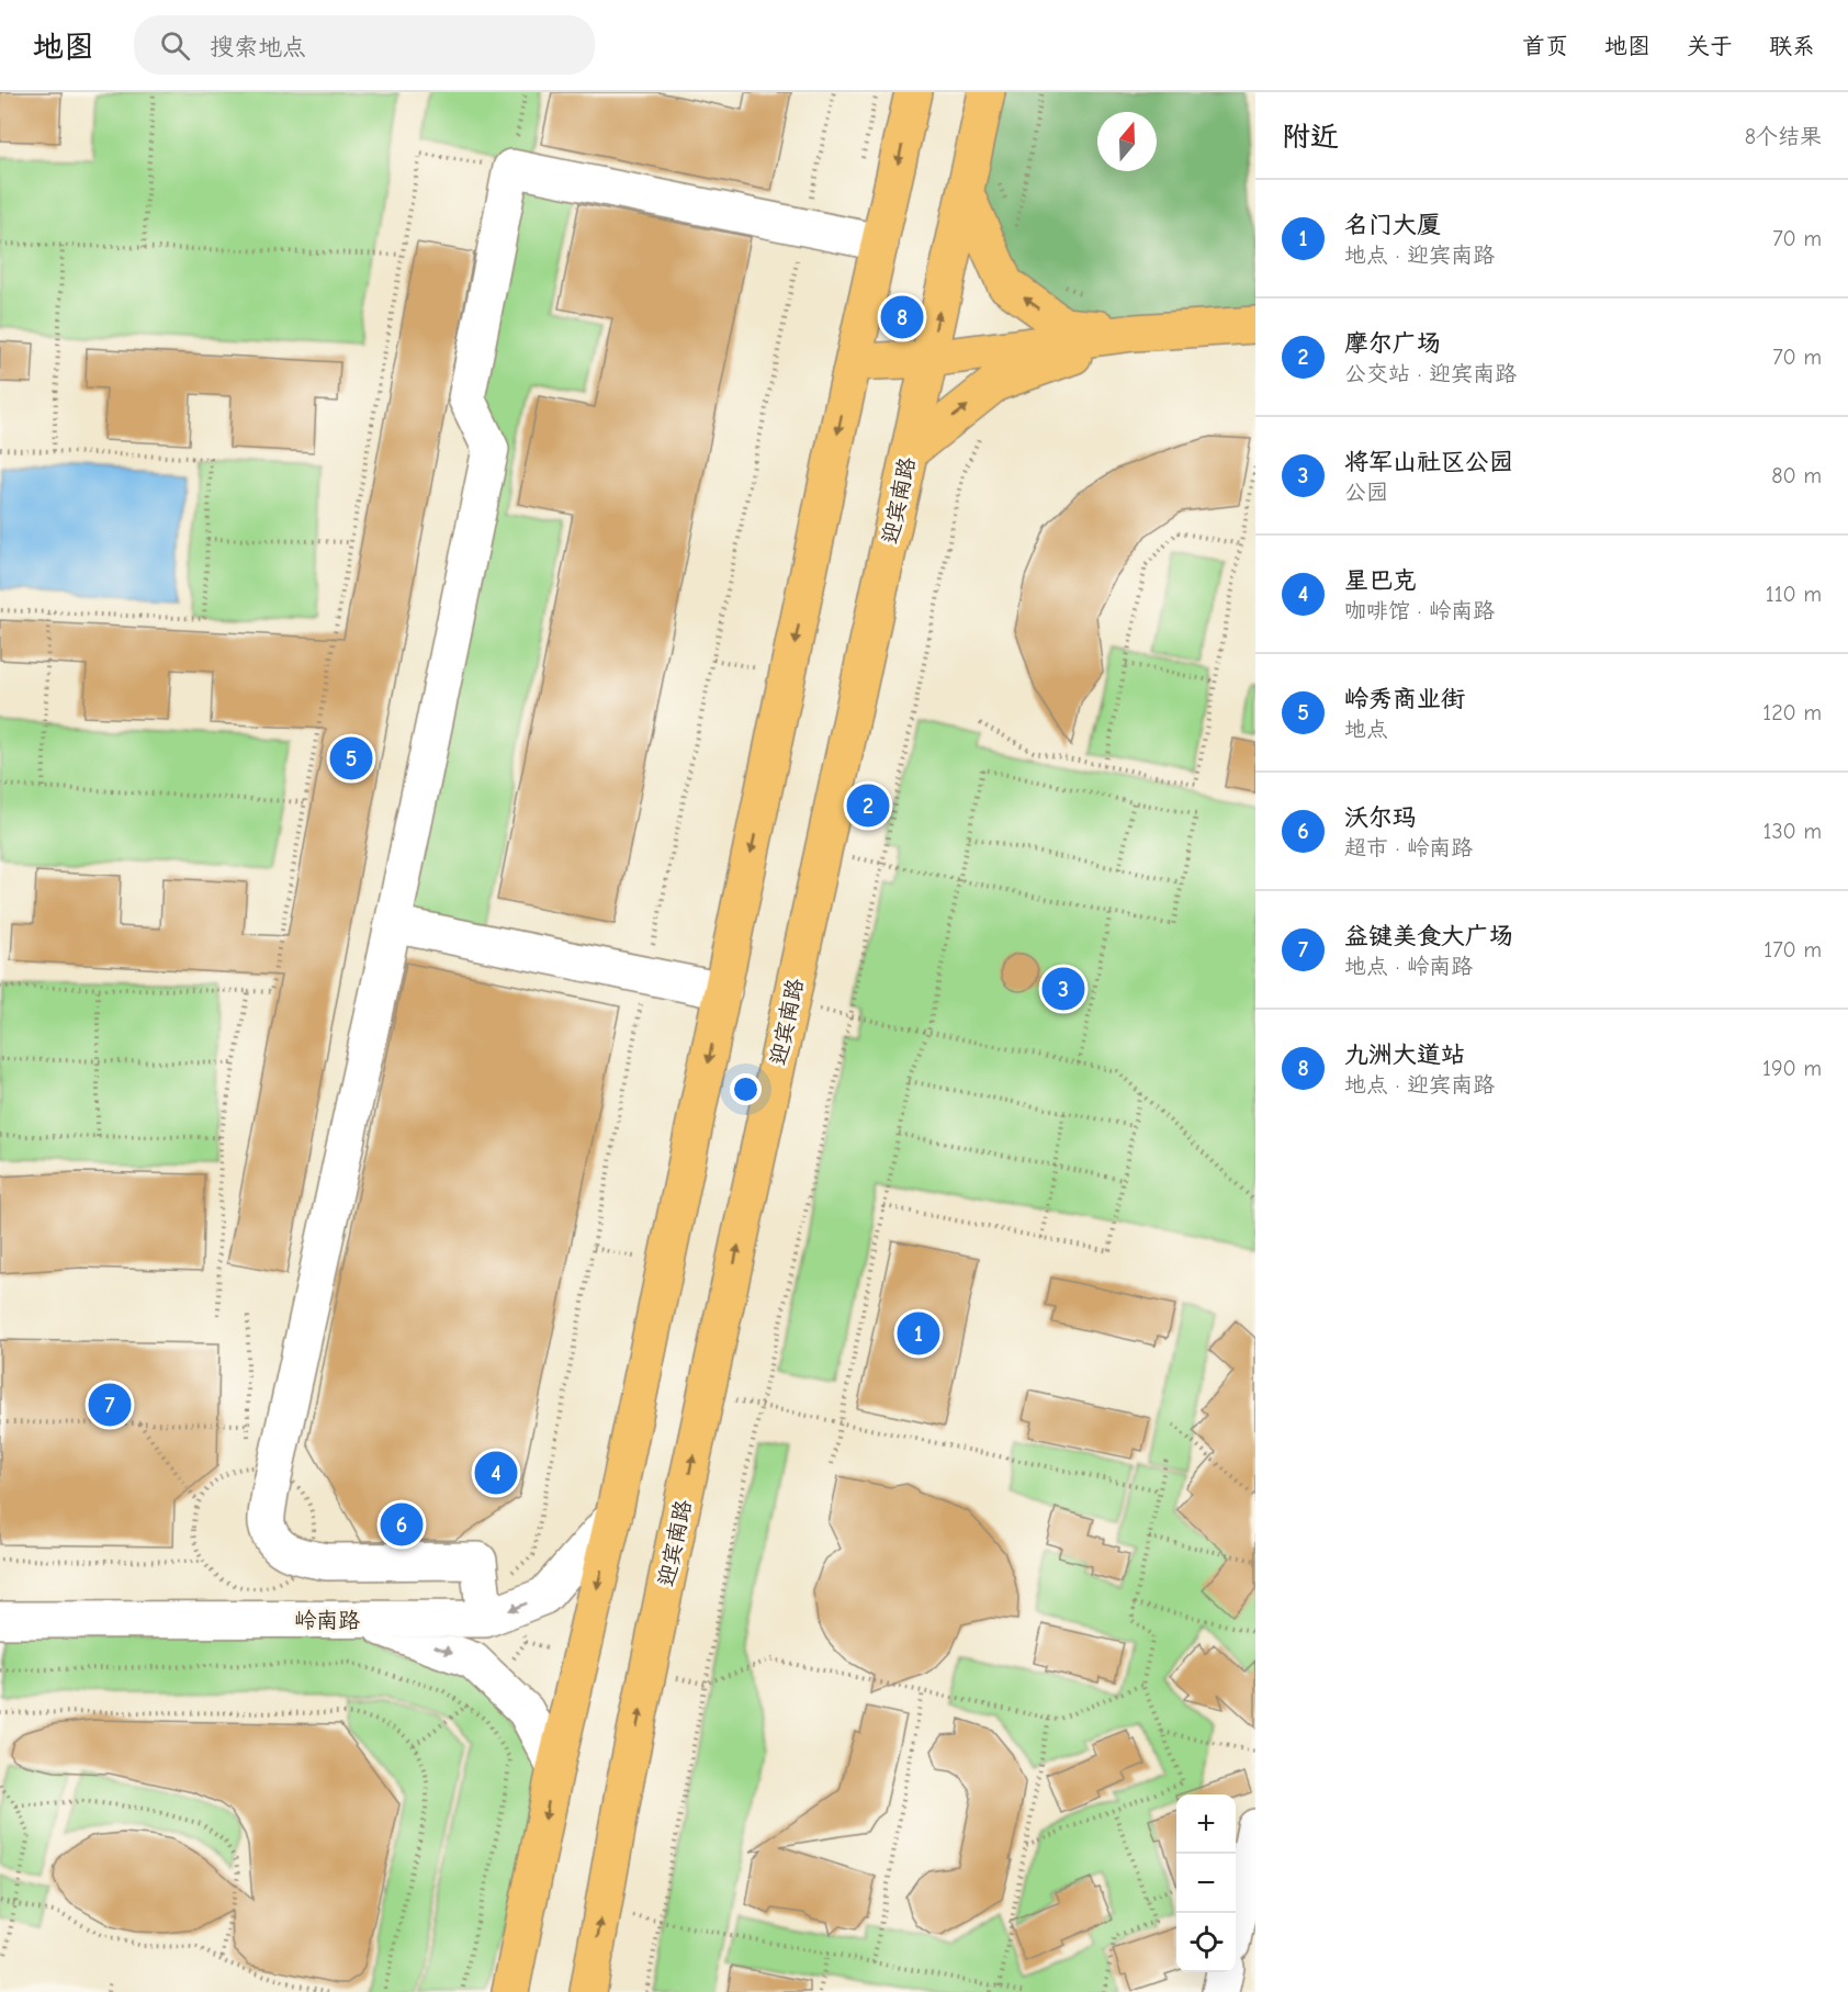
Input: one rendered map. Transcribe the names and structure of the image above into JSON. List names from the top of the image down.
{
  "streets": {
    "main road": ["迎宾南路"],
    "street": ["岭南路"]
  },
  "north": "top",
  "page": {
    "header": "地图",
    "search": "搜索地点",
    "nav": [
      "首页",
      "地图",
      "关于",
      "联系"
    ],
    "heading": ["附近", "8个结果"],
    "list": [
      {
        "mark": "1",
        "name": "名门大厦",
        "note": "地点 · 迎宾南路",
        "value": "70 m"
      },
      {
        "mark": "2",
        "name": "摩尔广场",
        "note": "公交站 · 迎宾南路",
        "value": "70 m"
      },
      {
        "mark": "3",
        "name": "将军山社区公园",
        "note": "公园",
        "value": "80 m"
      },
      {
        "mark": "4",
        "name": "星巴克",
        "note": "咖啡馆 · 岭南路",
        "value": "110 m"
      },
      {
        "mark": "5",
        "name": "岭秀商业街",
        "note": "地点",
        "value": "120 m"
      },
      {
        "mark": "6",
        "name": "沃尔玛",
        "note": "超市 · 岭南路",
        "value": "130 m"
      },
      {
        "mark": "7",
        "name": "益键美食大广场",
        "note": "地点 · 岭南路",
        "value": "170 m"
      },
      {
        "mark": "8",
        "name": "九洲大道站",
        "note": "地点 · 迎宾南路",
        "value": "190 m"
      }
    ],
    "pins": [
      "8",
      "5",
      "2",
      "3",
      "1",
      "7",
      "4",
      "6"
    ],
    "map_buttons": ["+", "−"]
  }
}
